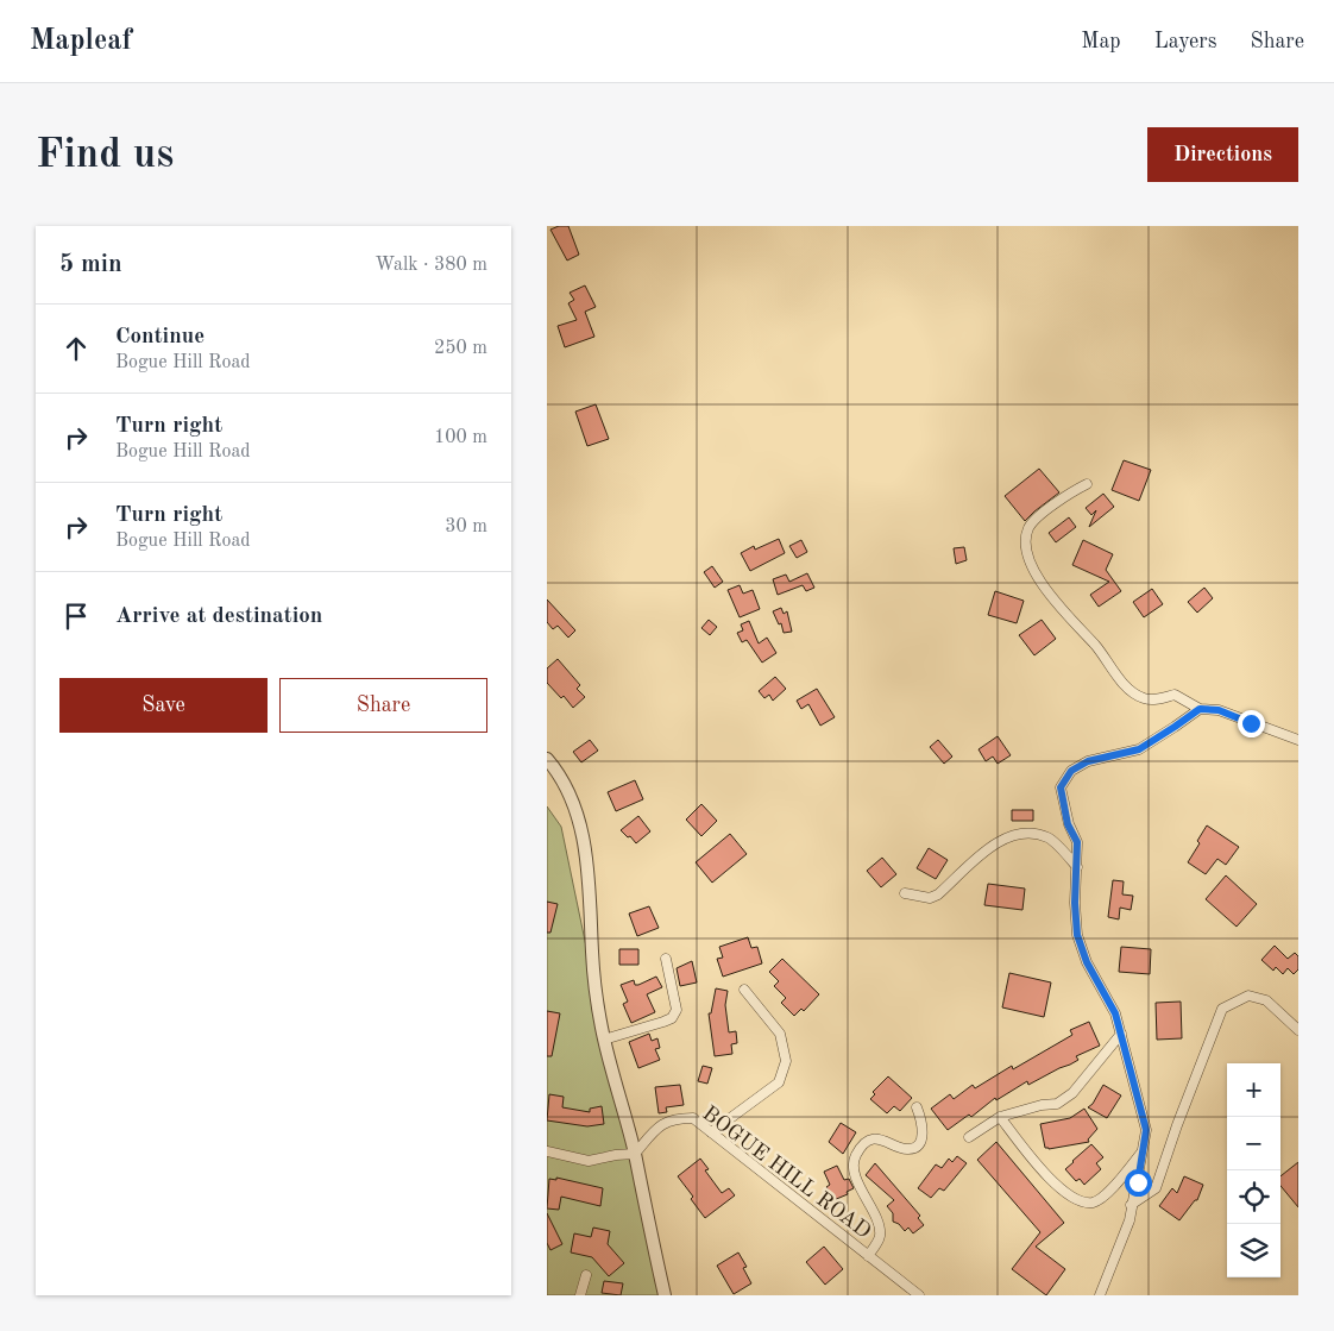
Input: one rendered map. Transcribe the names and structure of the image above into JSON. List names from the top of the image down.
{
  "streets": {
    "street": ["BOGUE HILL ROAD"]
  },
  "page": {
    "header": "Mapleaf",
    "nav": ["Map", "Layers", "Share"],
    "buttons": [
      "Directions",
      ["Save", "Share"]
    ],
    "title": "Find us",
    "heading": ["5 min", "Walk · 380 m"],
    "list": [
      ["Continue", "Bogue Hill Road", "250 m"],
      ["Turn right", "Bogue Hill Road", "100 m"],
      ["Turn right", "Bogue Hill Road", "30 m"],
      "Arrive at destination"
    ],
    "map_buttons": ["+", "−"]
  }
}
